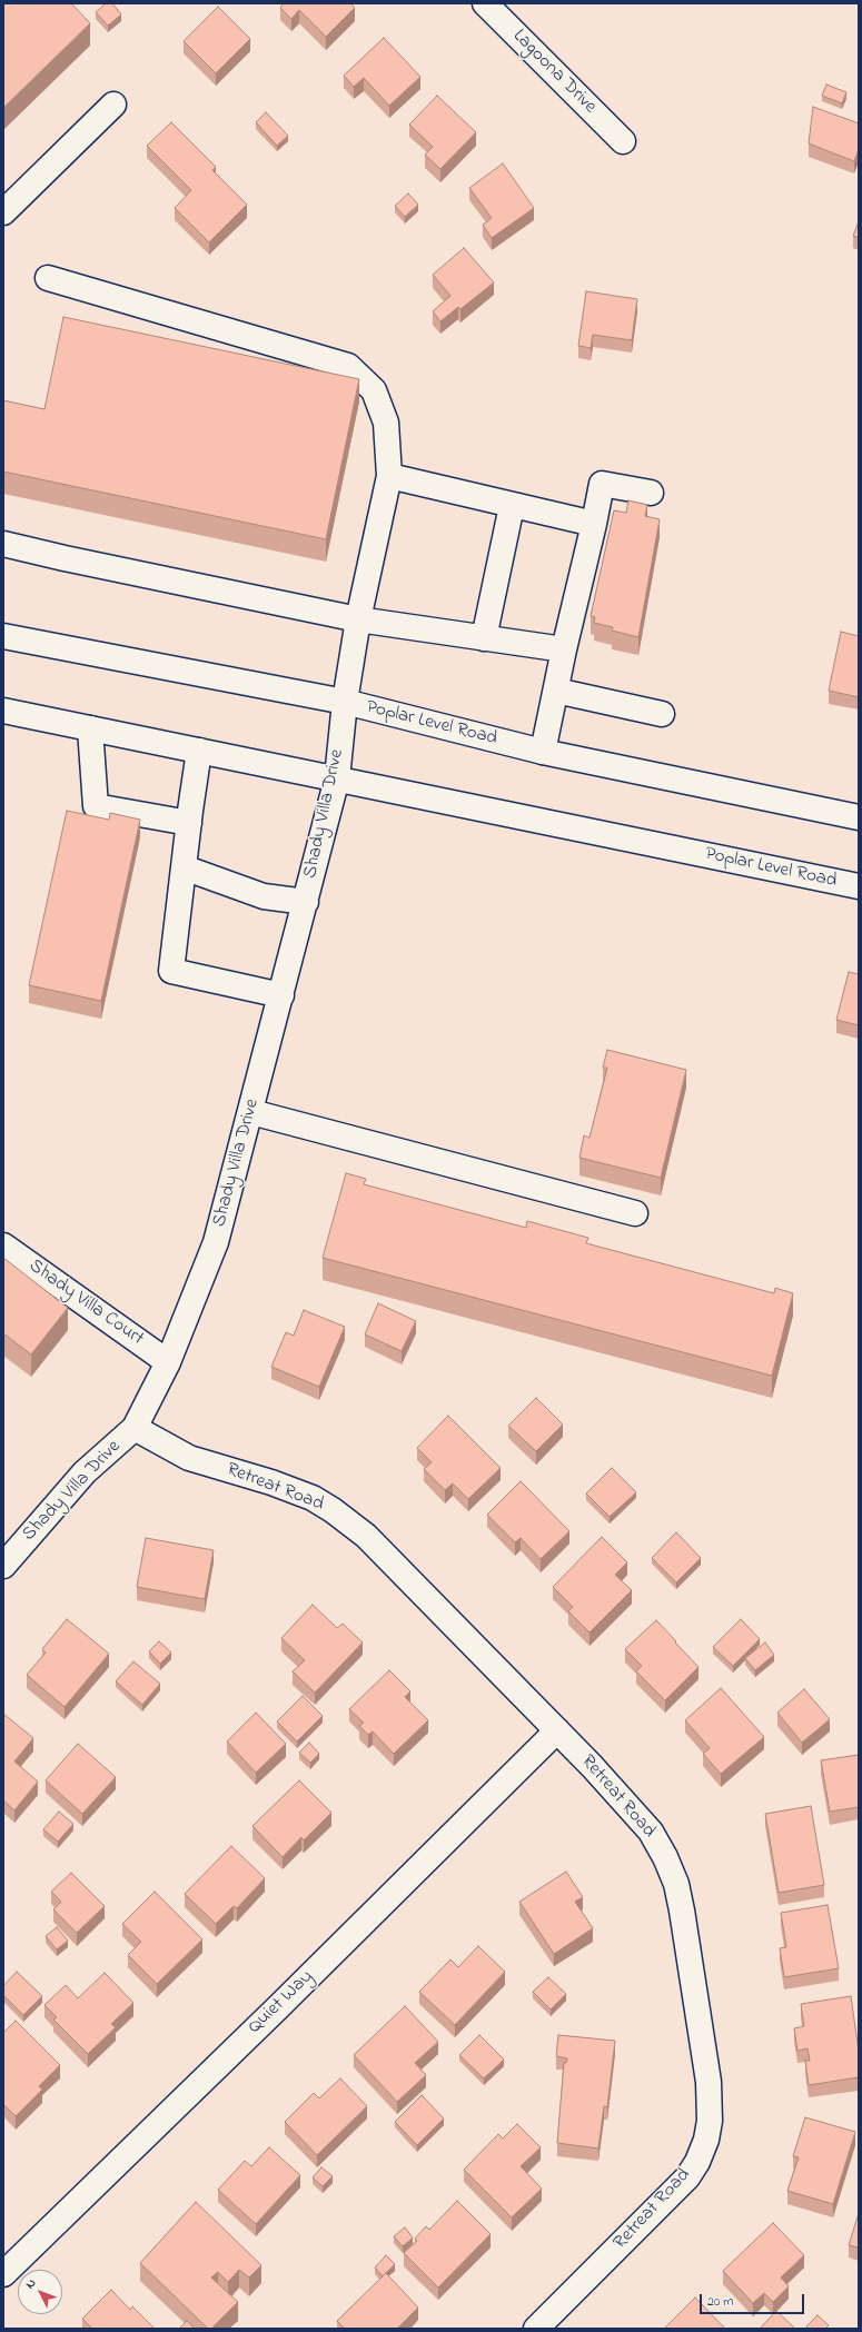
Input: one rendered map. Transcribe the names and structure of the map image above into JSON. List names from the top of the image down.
{
  "streets": {
    "street": [
      "Lagoona Drive",
      "Poplar Level Road",
      "Shady Villa Drive",
      "Shady Villa Court",
      "Retreat Road",
      "Quiet Way"
    ]
  },
  "crossings": [
    ["Poplar Level Road", "Shady Villa Drive"],
    ["Shady Villa Drive", "Shady Villa Court"],
    ["Shady Villa Drive", "Retreat Road"],
    ["Retreat Road", "Quiet Way"]
  ],
  "scale_bar": "20 m",
  "north": "top left"
}
